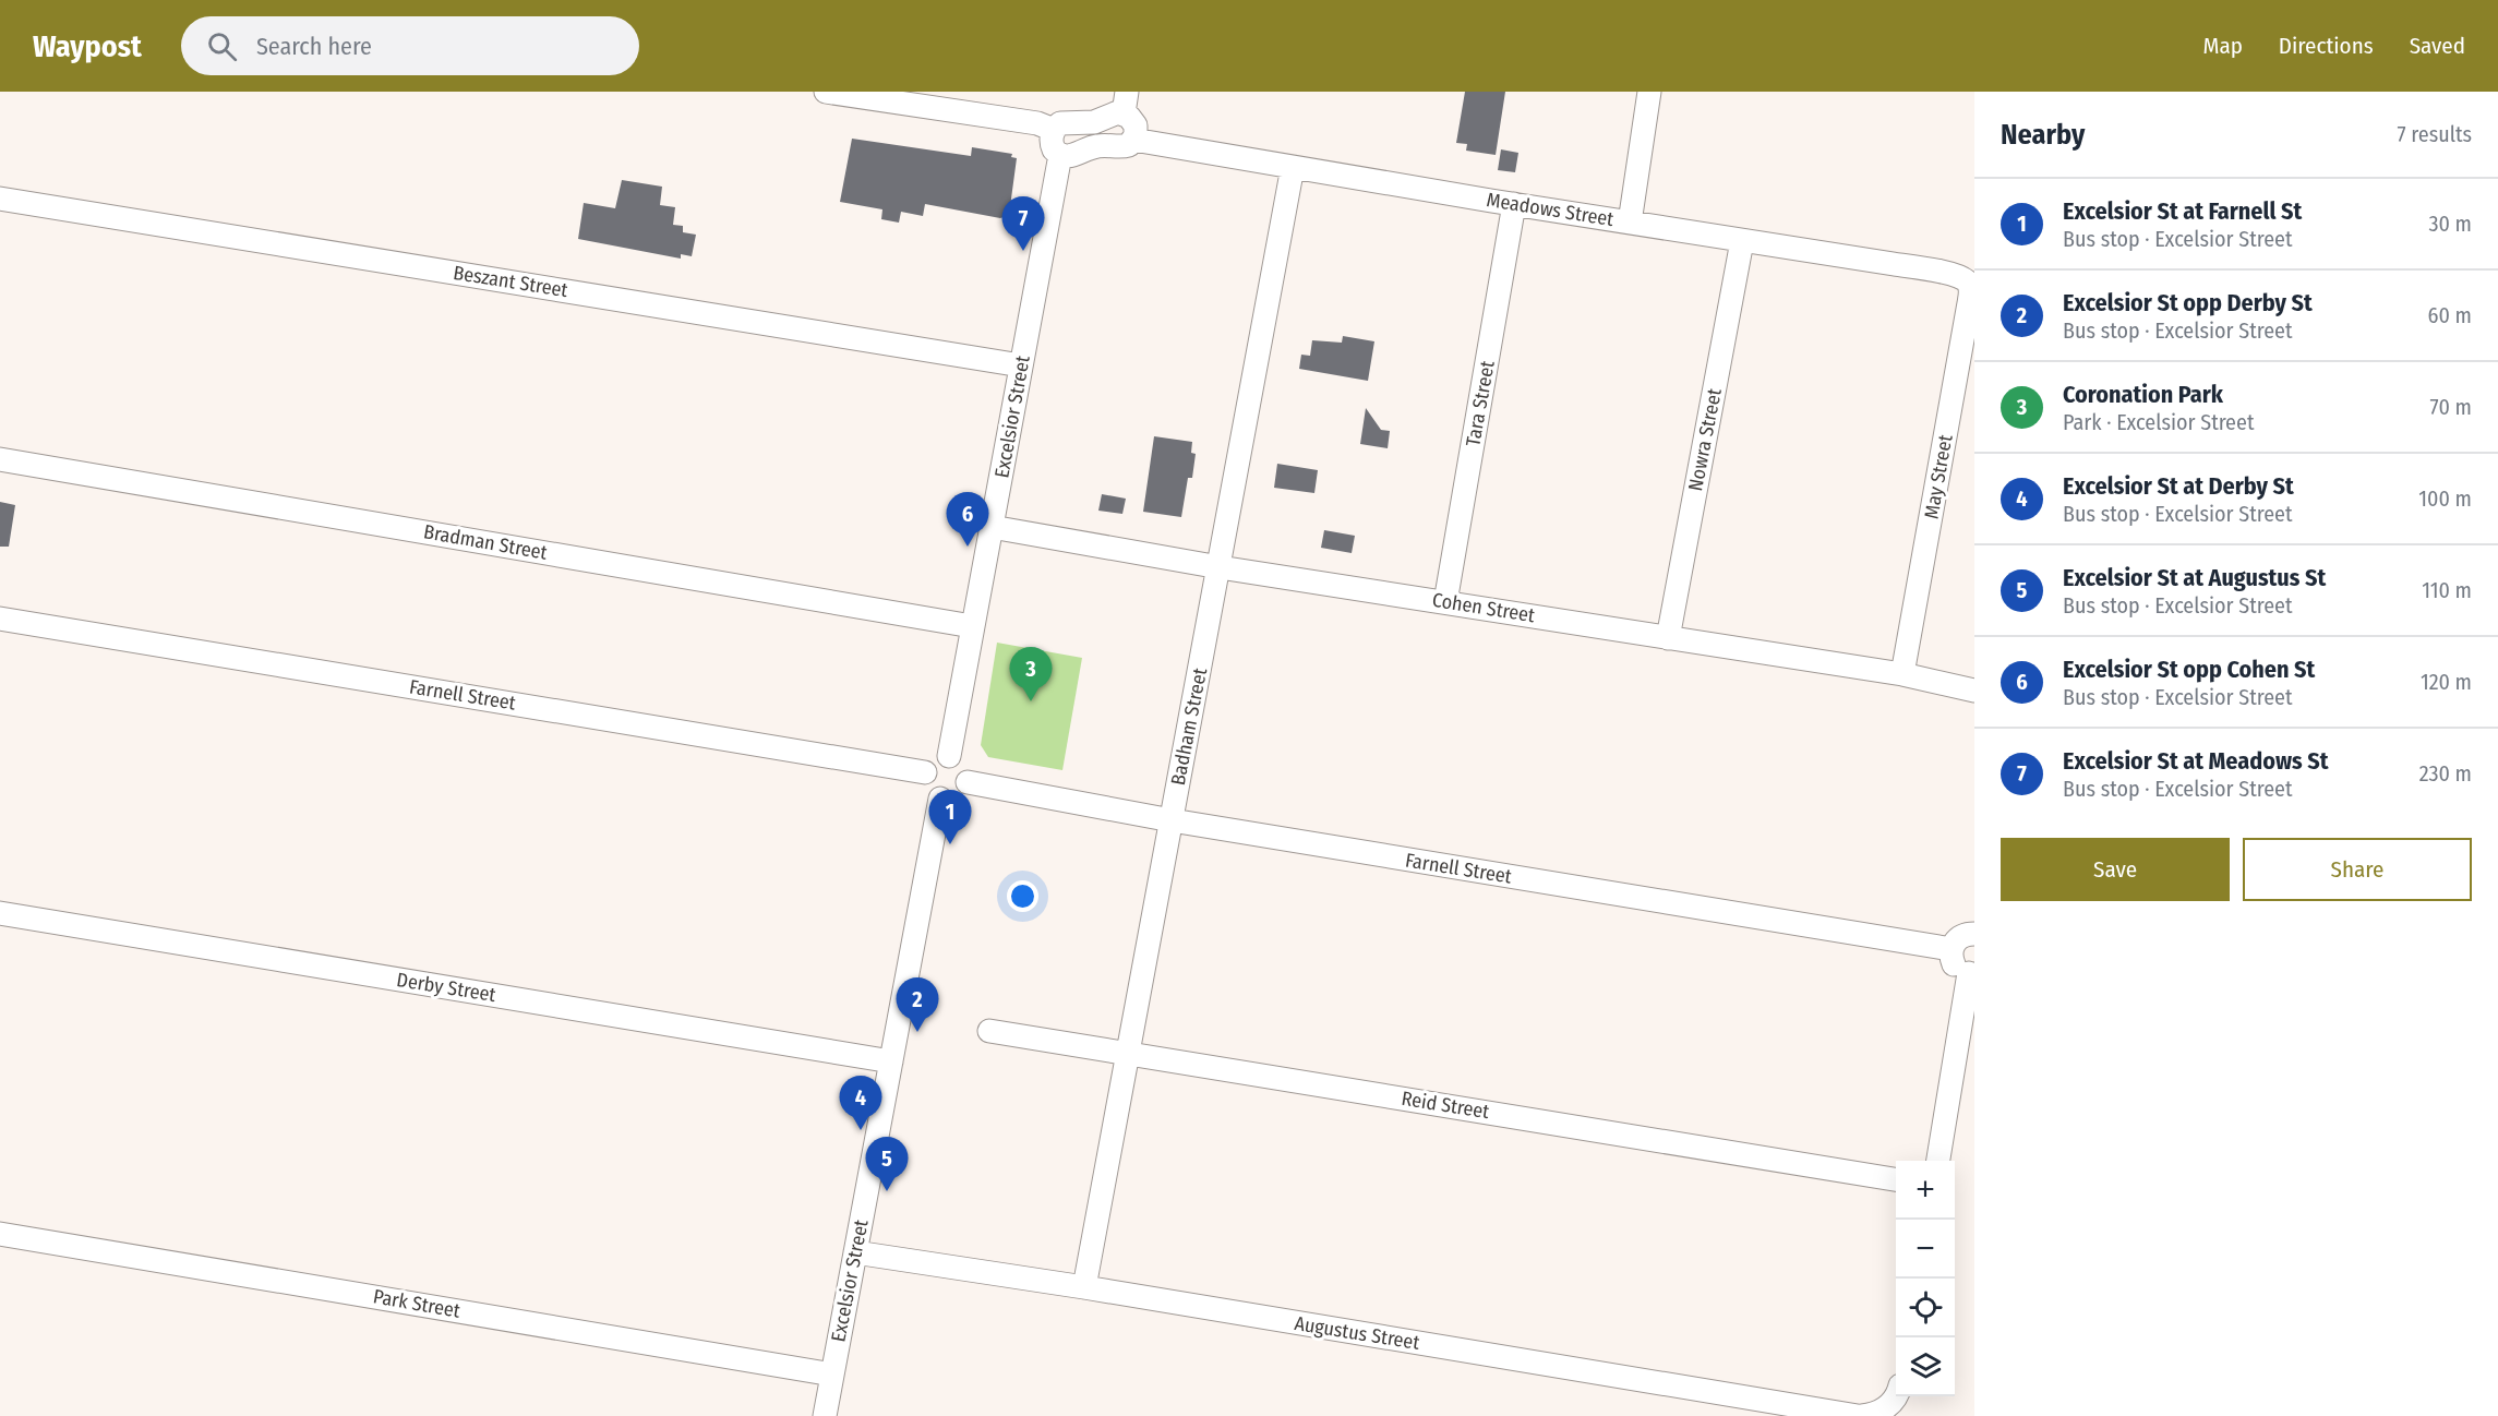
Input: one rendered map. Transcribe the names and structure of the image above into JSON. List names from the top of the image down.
{
  "streets": {
    "street": [
      "Meadows Street",
      "Beszant Street",
      "Tara Street",
      "Excelsior Street",
      "Nowra Street",
      "May Street",
      "Bradman Street",
      "Cohen Street",
      "Farnell Street",
      "Badham Street",
      "Derby Street",
      "Reid Street",
      "Park Street",
      "Augustus Street"
    ]
  },
  "crossings": [
    ["Meadows Street", "Tara Street"],
    ["Meadows Street", "Nowra Street"],
    ["Meadows Street", "May Street"],
    ["Meadows Street", "Badham Street"],
    ["Beszant Street", "Excelsior Street"],
    ["Tara Street", "Cohen Street"],
    ["Excelsior Street", "Bradman Street"],
    ["Excelsior Street", "Cohen Street"],
    ["Excelsior Street", "Farnell Street"],
    ["Excelsior Street", "Derby Street"],
    ["Excelsior Street", "Park Street"],
    ["Excelsior Street", "Augustus Street"],
    ["Nowra Street", "Cohen Street"],
    ["May Street", "Cohen Street"],
    ["Cohen Street", "Badham Street"],
    ["Farnell Street", "Badham Street"],
    ["Badham Street", "Reid Street"],
    ["Badham Street", "Augustus Street"]
  ],
  "page": {
    "header": "Waypost",
    "search": "Search here",
    "nav": ["Map", "Directions", "Saved"],
    "heading": ["Nearby", "7 results"],
    "list": [
      {
        "mark": "1",
        "name": "Excelsior St at Farnell St",
        "note": "Bus stop · Excelsior Street",
        "value": "30 m"
      },
      {
        "mark": "2",
        "name": "Excelsior St opp Derby St",
        "note": "Bus stop · Excelsior Street",
        "value": "60 m"
      },
      {
        "mark": "3",
        "name": "Coronation Park",
        "note": "Park · Excelsior Street",
        "value": "70 m"
      },
      {
        "mark": "4",
        "name": "Excelsior St at Derby St",
        "note": "Bus stop · Excelsior Street",
        "value": "100 m"
      },
      {
        "mark": "5",
        "name": "Excelsior St at Augustus St",
        "note": "Bus stop · Excelsior Street",
        "value": "110 m"
      },
      {
        "mark": "6",
        "name": "Excelsior St opp Cohen St",
        "note": "Bus stop · Excelsior Street",
        "value": "120 m"
      },
      {
        "mark": "7",
        "name": "Excelsior St at Meadows St",
        "note": "Bus stop · Excelsior Street",
        "value": "230 m"
      }
    ],
    "pins": [
      "7",
      "6",
      "3",
      "1",
      "2",
      "4",
      "5"
    ],
    "buttons": ["Save", "Share"],
    "map_buttons": ["+", "−"]
  }
}
